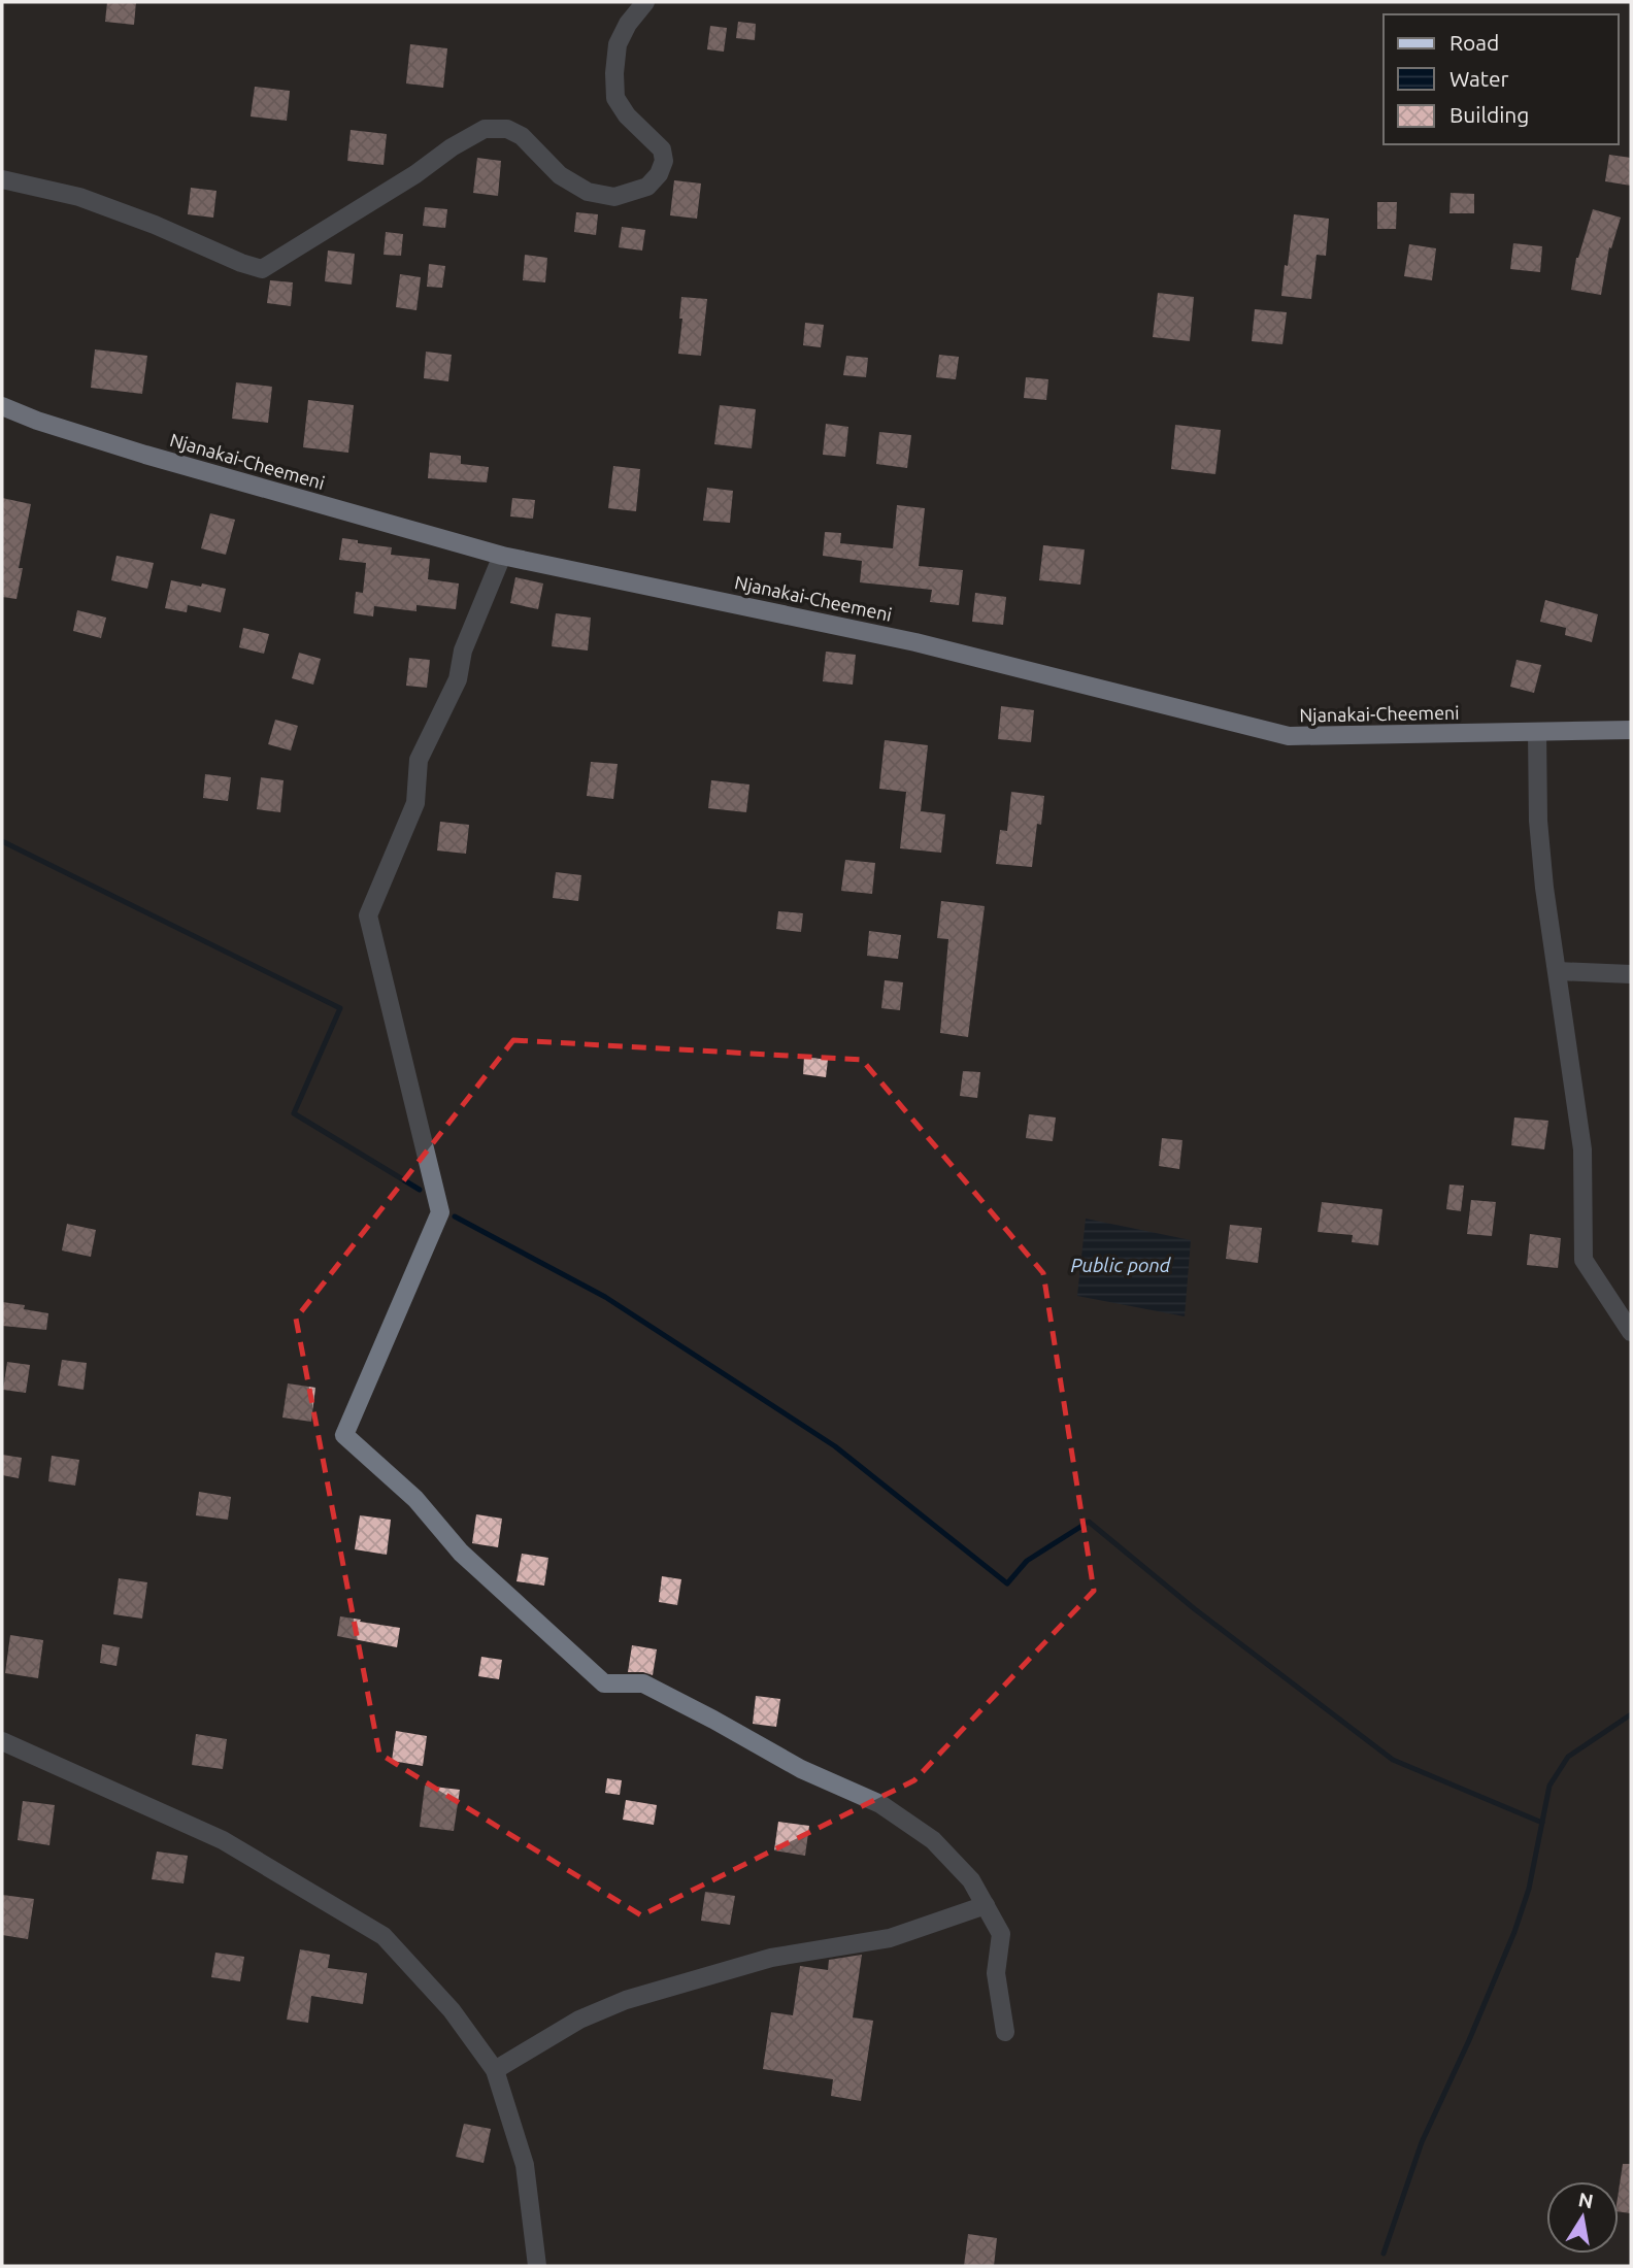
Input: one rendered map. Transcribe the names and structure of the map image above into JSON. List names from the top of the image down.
{
  "streets": {
    "main road": ["Njanakai-Cheemeni"]
  },
  "water": ["Public pond"],
  "legend": ["Road", "Water", "Building"],
  "north": "top"
}
